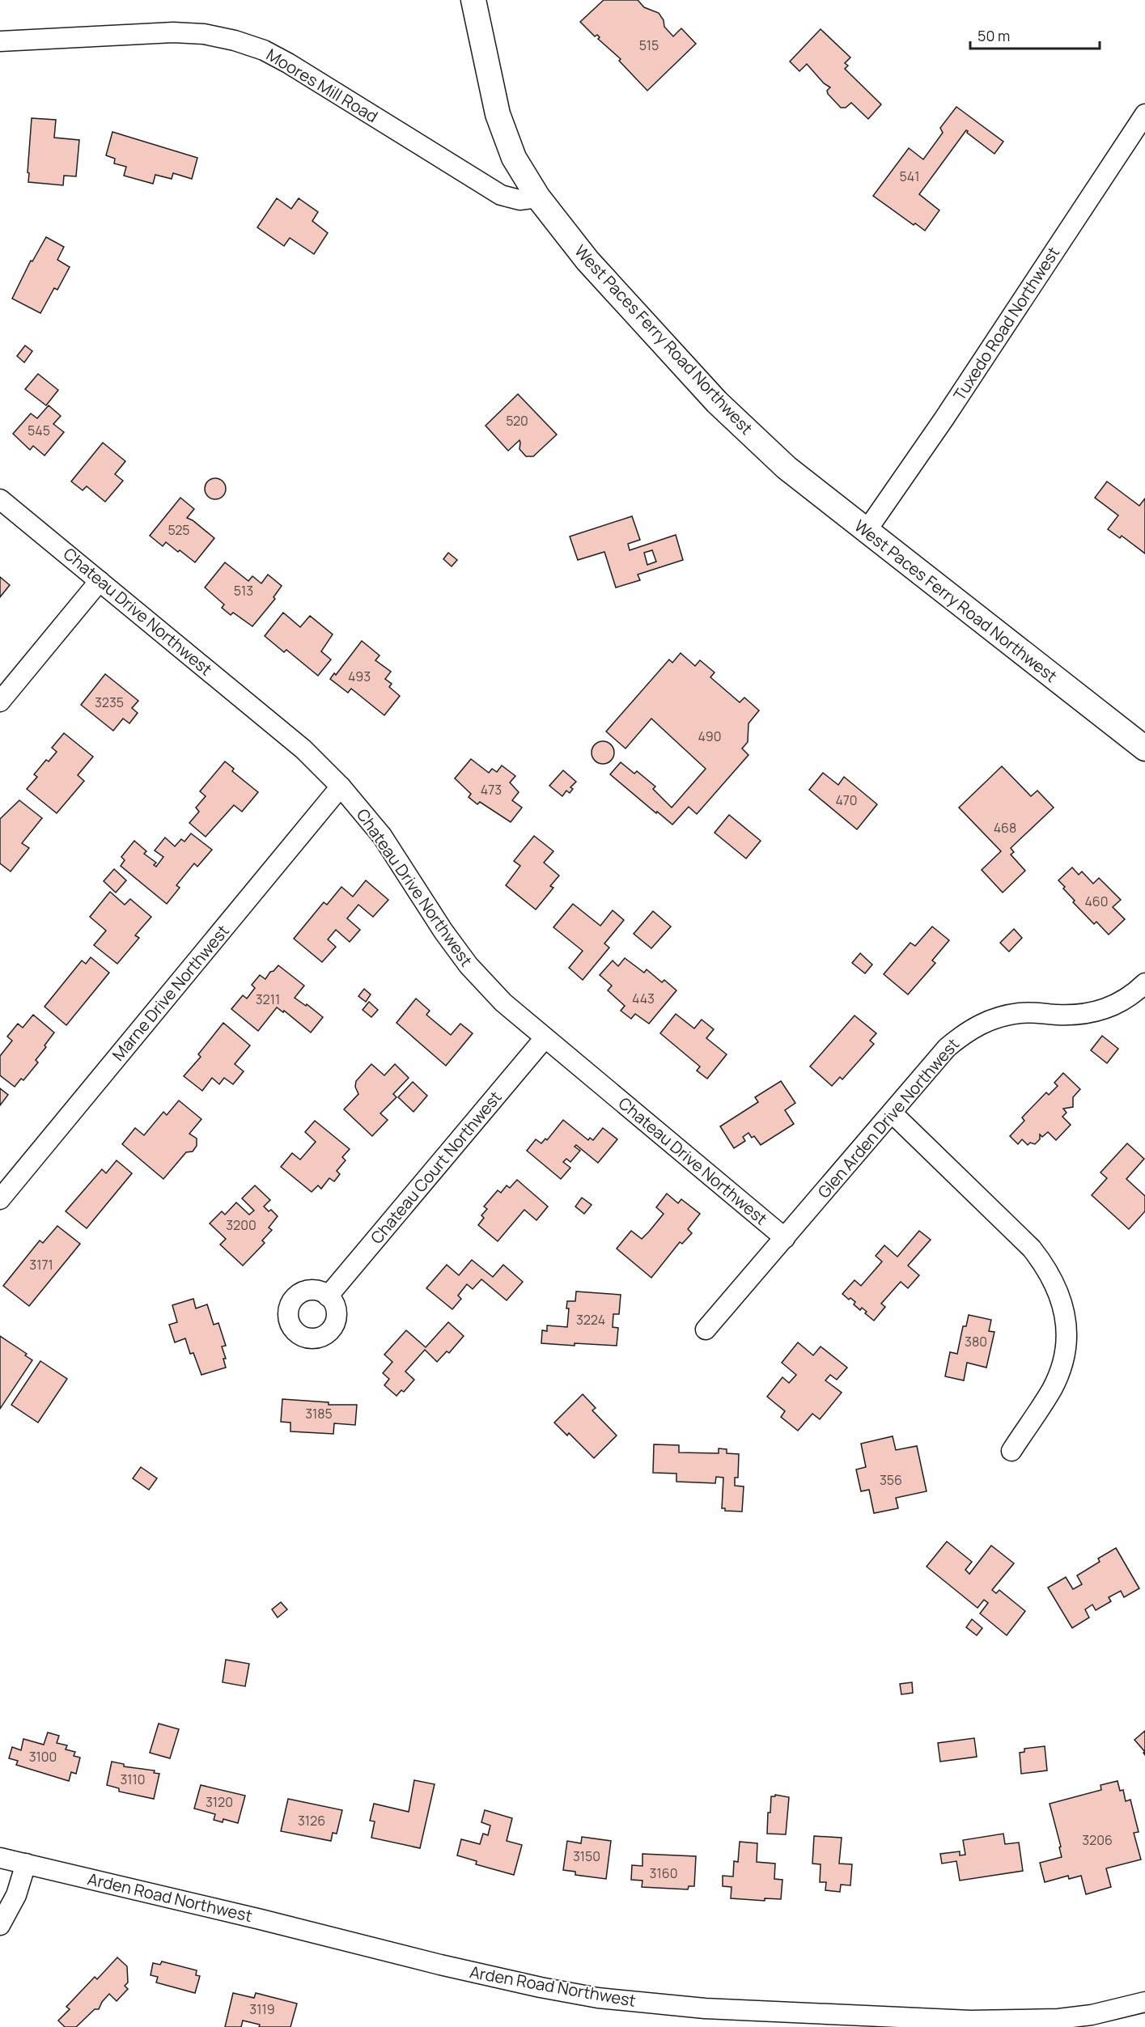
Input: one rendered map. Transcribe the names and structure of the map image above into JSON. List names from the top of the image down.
{
  "streets": {
    "main road": ["West Paces Ferry Road Northwest"],
    "street": [
      "Moores Mill Road",
      "Tuxedo Road Northwest",
      "Chateau Drive Northwest",
      "Marne Drive Northwest",
      "Glen Arden Drive Northwest",
      "Chateau Court Northwest",
      "Arden Road Northwest"
    ]
  },
  "crossings": [
    ["Moores Mill Road", "West Paces Ferry Road Northwest"],
    ["Tuxedo Road Northwest", "West Paces Ferry Road Northwest"],
    ["Chateau Drive Northwest", "Marne Drive Northwest"],
    ["Chateau Drive Northwest", "Glen Arden Drive Northwest"],
    ["Chateau Drive Northwest", "Chateau Court Northwest"]
  ],
  "house_numbers": [
    "515",
    "541",
    "520",
    "545",
    "525",
    "513",
    "493",
    "3235",
    "490",
    "473",
    "470",
    "468",
    "460",
    "443",
    "3211",
    "3200",
    "3171",
    "3224",
    "380",
    "3185",
    "356",
    "3100",
    "3110",
    "3120",
    "3126",
    "3206",
    "3150",
    "3160",
    "3119"
  ],
  "scale_bar": "50 m"
}
